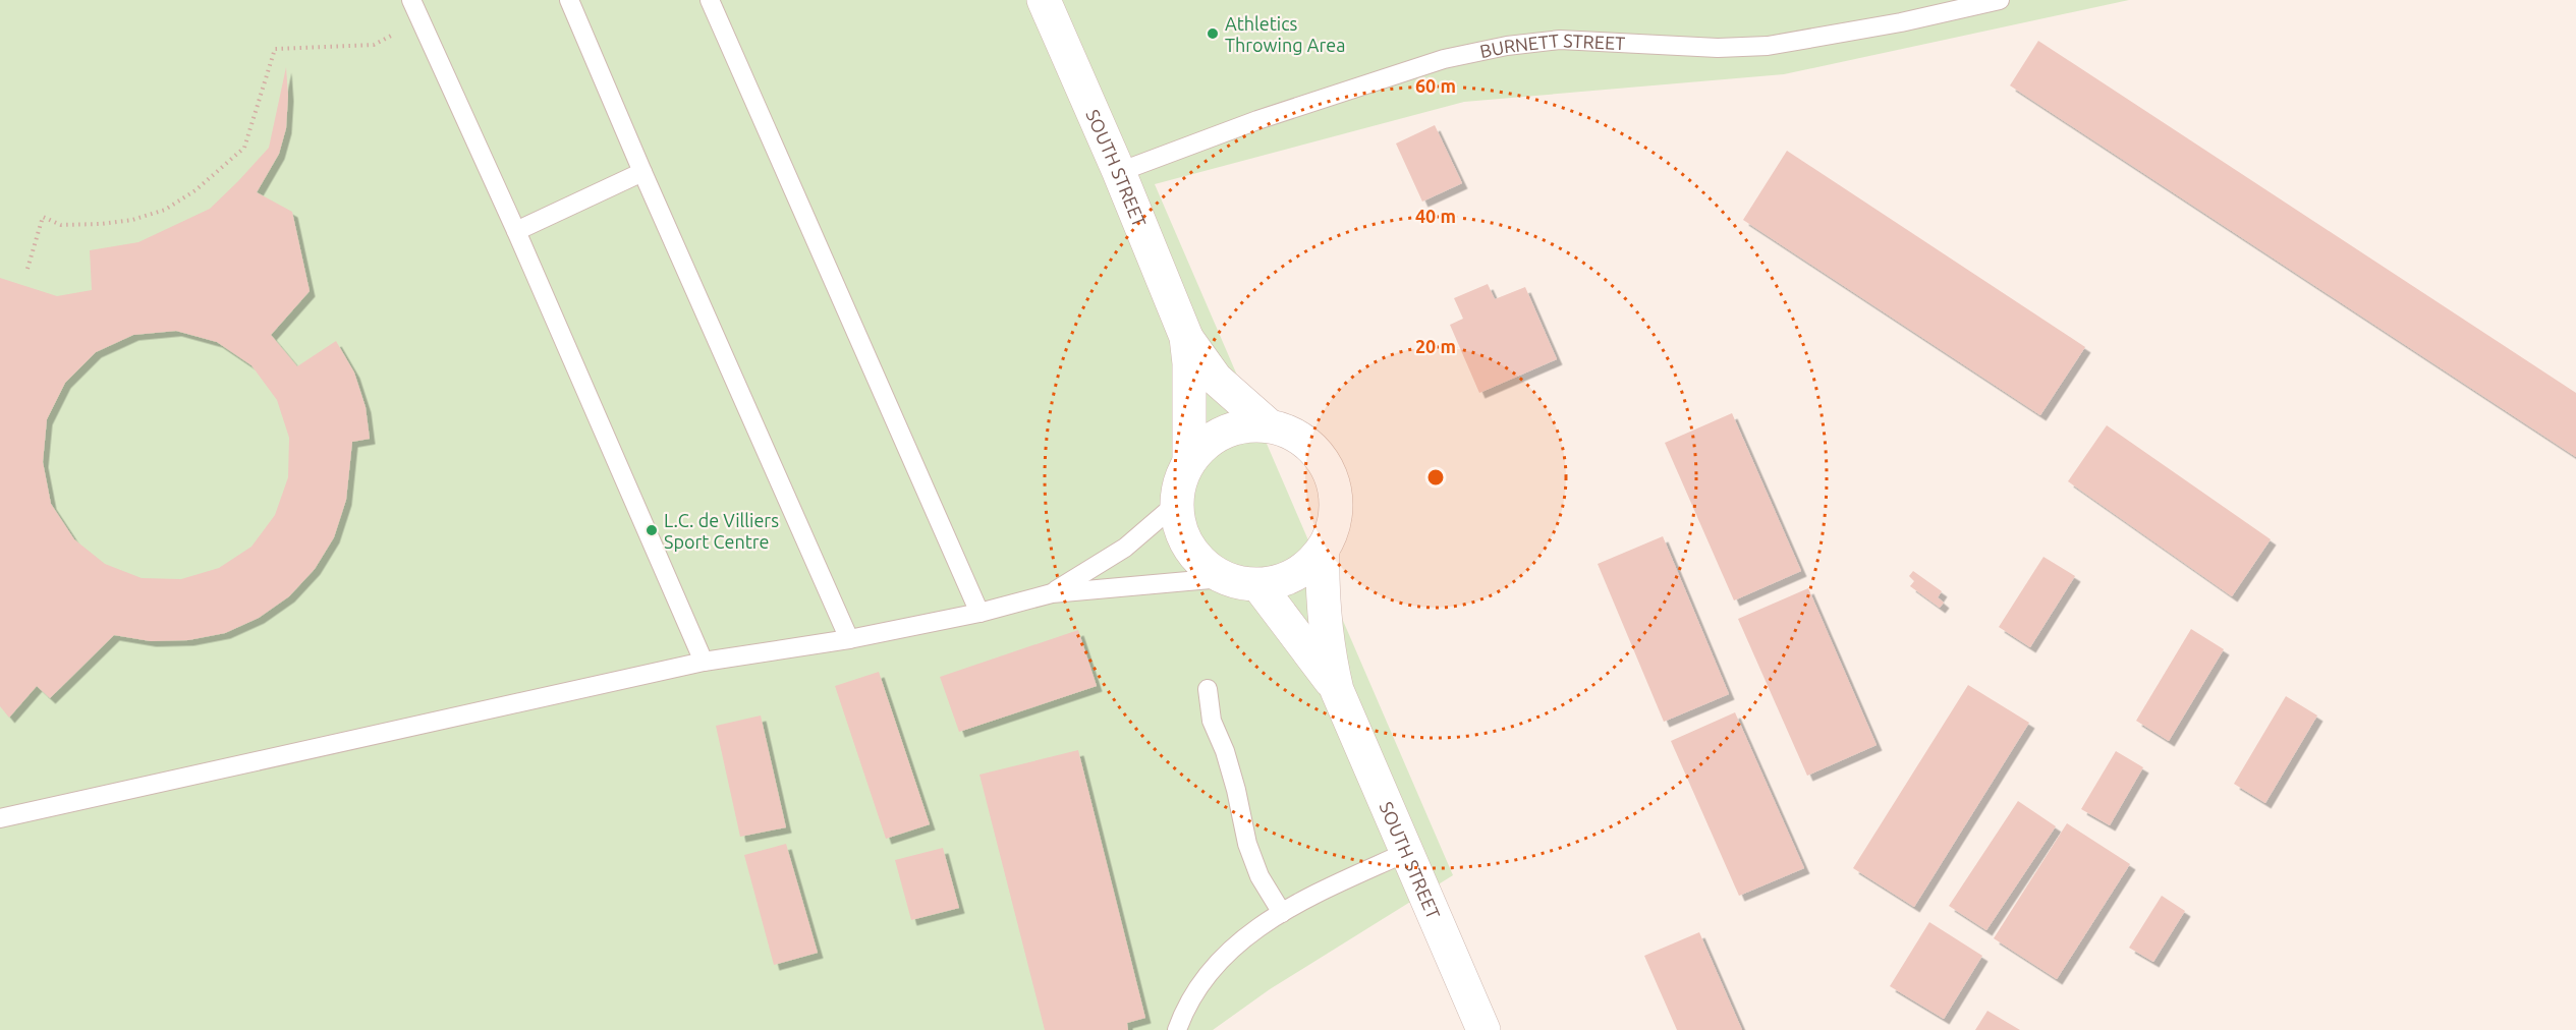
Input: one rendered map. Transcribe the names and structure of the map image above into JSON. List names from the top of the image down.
{
  "streets": {
    "street": ["SOUTH STREET"],
    "lane": ["BURNETT STREET"]
  },
  "crossings": [
    ["BURNETT STREET", "SOUTH STREET"]
  ],
  "places": ["Athletics Throwing Area", "L.C. de Villiers Sport Centre"],
  "rings": ["60 m", "40 m", "20 m"]
}
